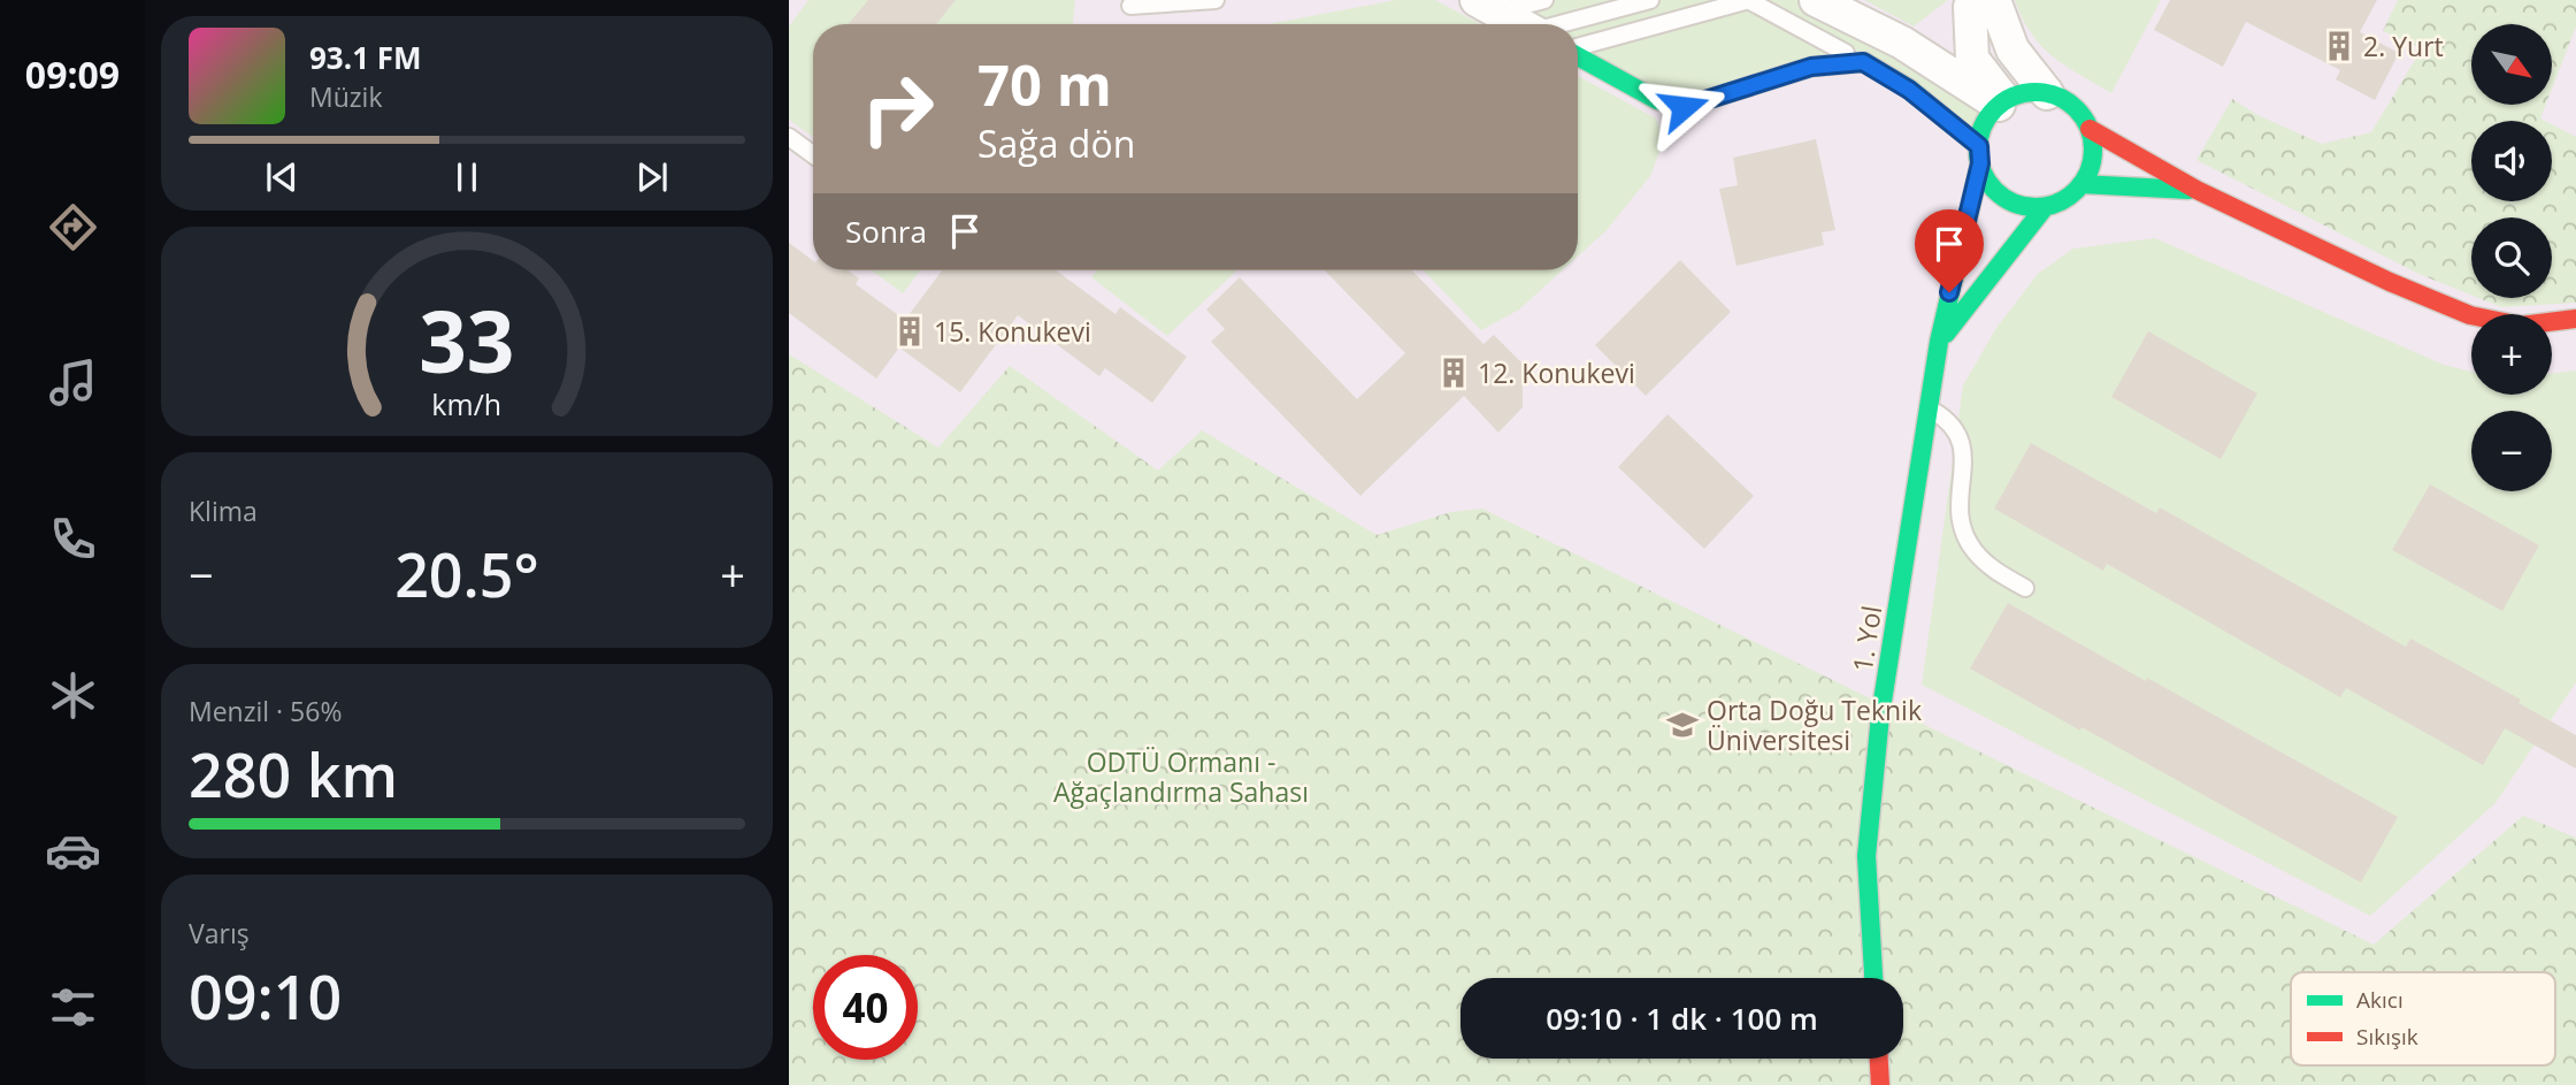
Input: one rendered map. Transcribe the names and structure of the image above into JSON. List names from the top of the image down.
{
  "streets": {
    "street": ["1. Yol"]
  },
  "parks": ["ODTÜ Ormanı - Ağaçlandırma Sahası"],
  "places": {
    "building": ["2. Yurt", "15. Konukevi", "12. Konukevi"],
    "school or university": ["Orta Doğu Teknik Üniversitesi"]
  },
  "legend": ["Akıcı", "Sıkışık"],
  "north": "bottom right",
  "page": {
    "tabs": "09:09",
    "map_buttons": ["+", "−"],
    "turn": ["70 m", "Sağa dön"],
    "song": ["93.1 FM", "Müzik"],
    "then": "Sonra",
    "tile": [
      "Klima",
      ["Menzil · 56%", "280 km"],
      ["Varış", "09:10"]
    ],
    "heat": ["−", "20.5°", "+"],
    "limit": "40",
    "trip": "09:10 · 1 dk · 100 m",
    "gauge": ["33", "km/h"]
  }
}
